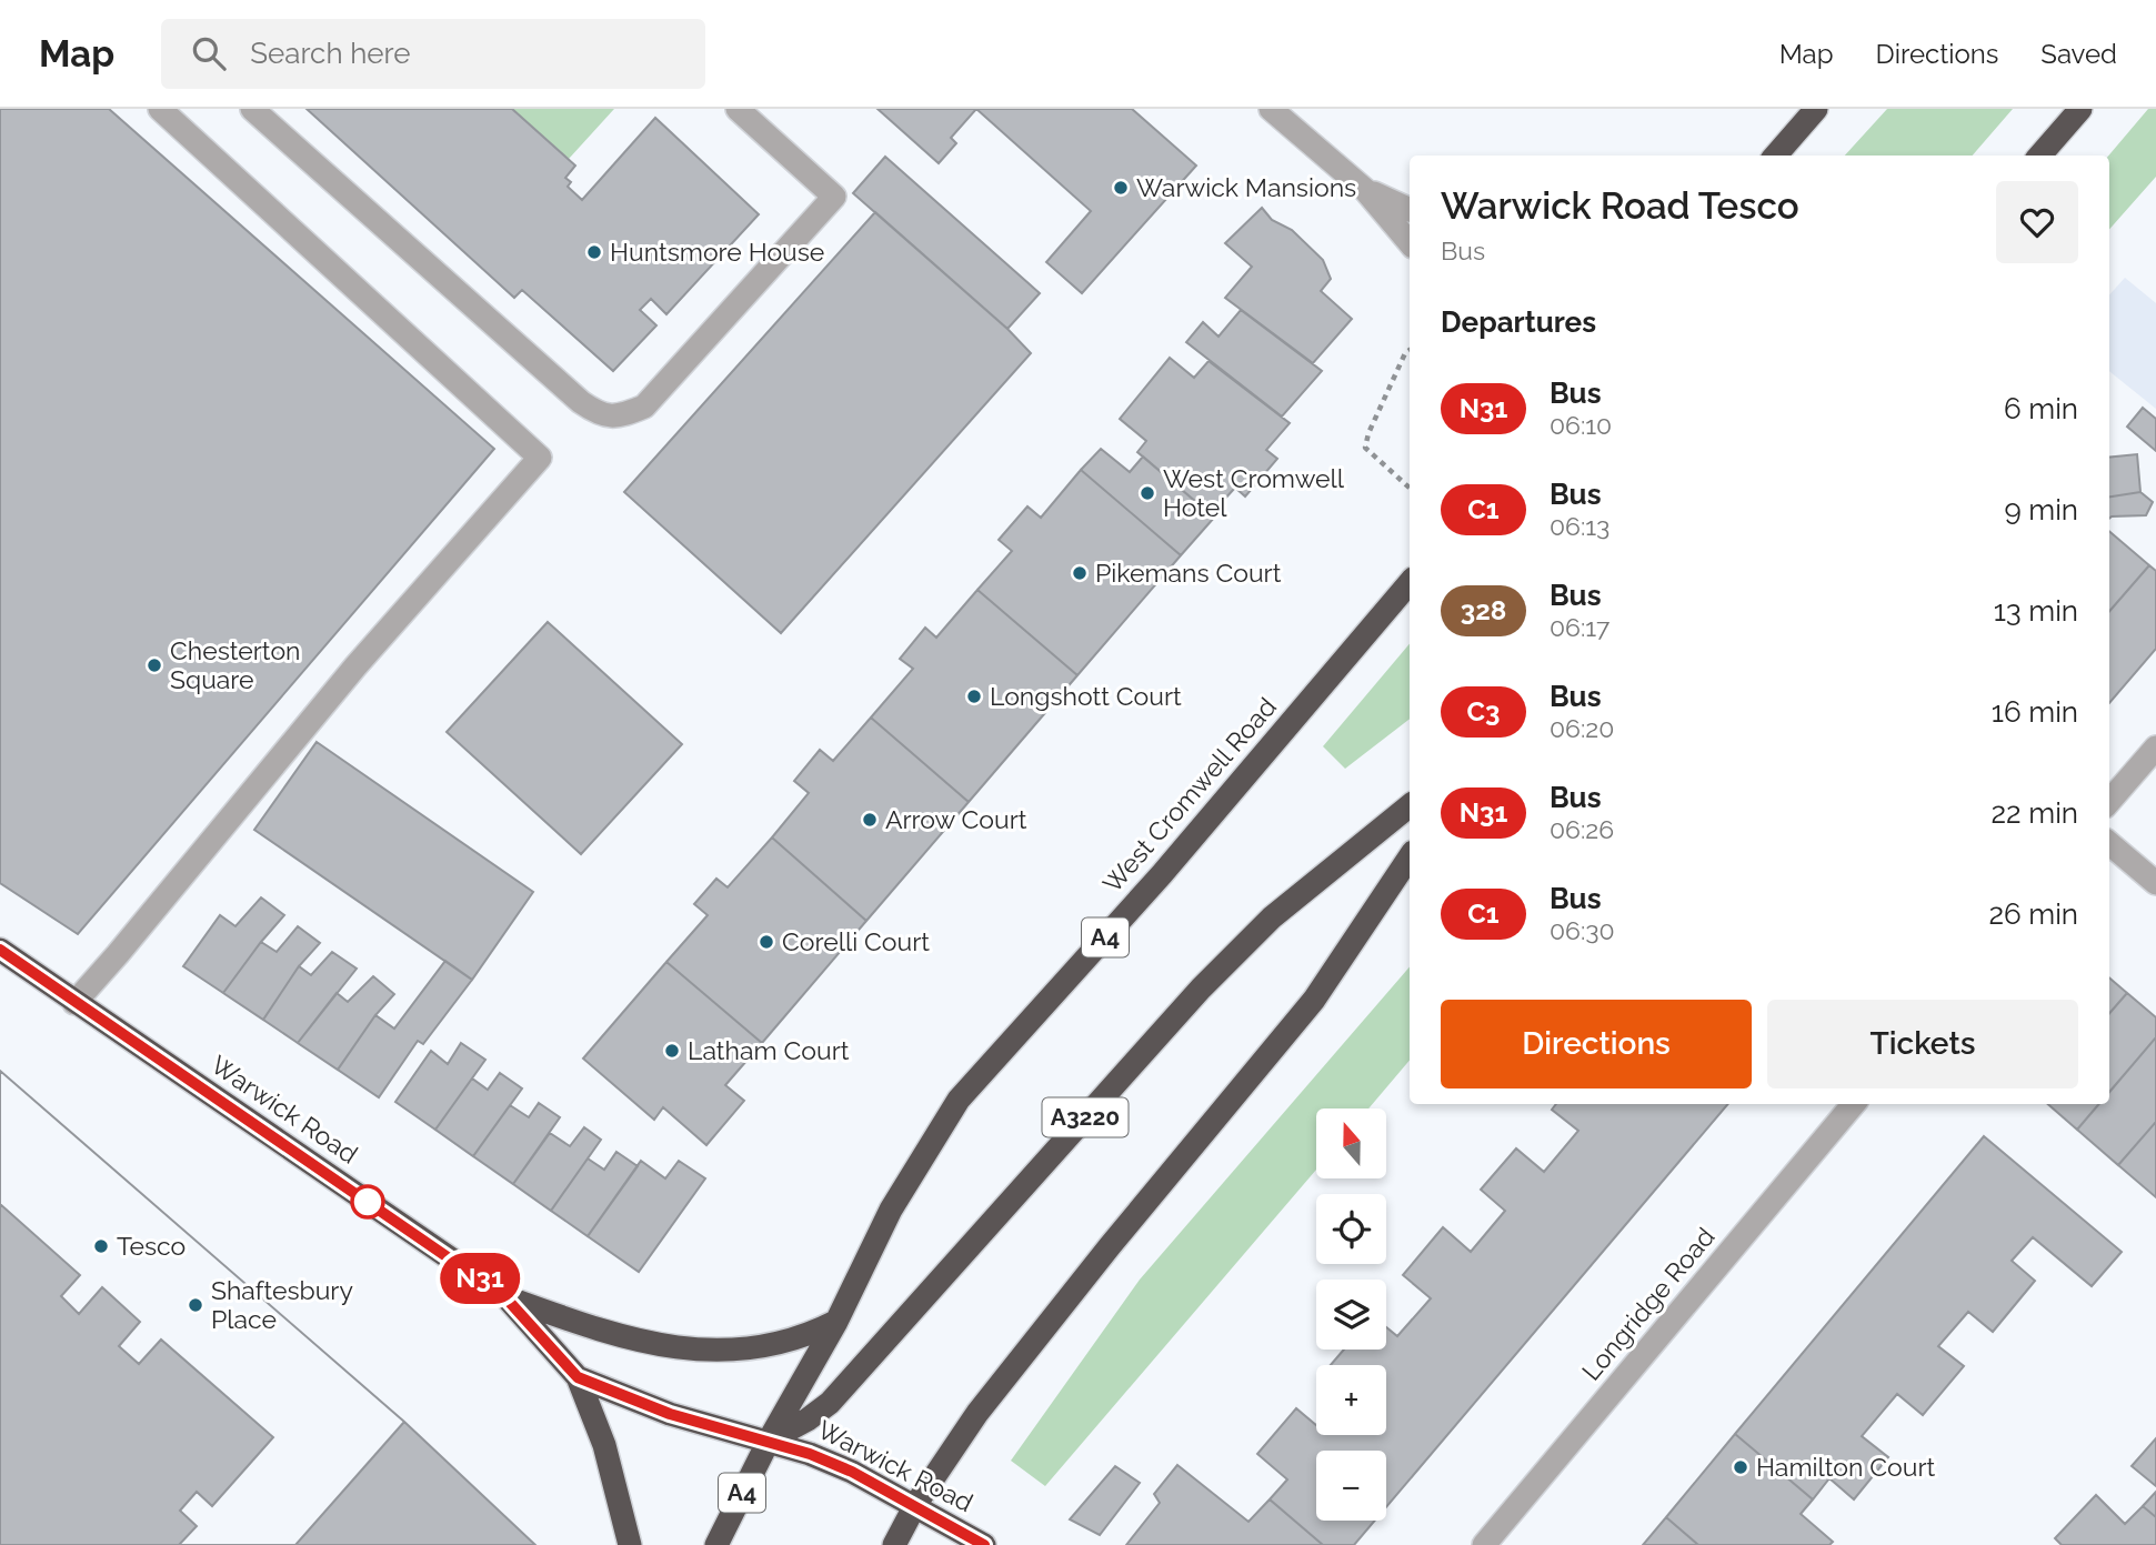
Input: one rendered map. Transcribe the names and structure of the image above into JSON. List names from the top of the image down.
{
  "streets": {
    "highway": [
      "West Cromwell Road",
      "A4",
      "Warwick Road",
      "A3220"
    ],
    "street": ["Longridge Road"]
  },
  "crossings": [
    ["West Cromwell Road", "A4"],
    ["West Cromwell Road", "Warwick Road"],
    ["West Cromwell Road", "A3220"],
    ["A4", "Warwick Road"],
    ["A4", "A3220"],
    ["Warwick Road", "A3220"]
  ],
  "places": [
    "Warwick Mansions",
    "Huntsmore House",
    "West Cromwell Hotel",
    "Pikemans Court",
    "Chesterton Square",
    "Longshott Court",
    "Arrow Court",
    "Corelli Court",
    "Latham Court",
    "Tesco",
    "Shaftesbury Place",
    "Hamilton Court"
  ],
  "lines": ["bus line N31"],
  "north": "top",
  "page": {
    "header": "Map",
    "search": "Search here",
    "nav": ["Map", "Directions", "Saved"],
    "on_map": "N31",
    "heading": [
      ["Warwick Road Tesco", "Bus"],
      "Departures"
    ],
    "list": [
      {
        "mark": "N31",
        "name": "Bus",
        "note": "06:10",
        "value": "6 min"
      },
      {
        "mark": "C1",
        "name": "Bus",
        "note": "06:13",
        "value": "9 min"
      },
      {
        "mark": "328",
        "name": "Bus",
        "note": "06:17",
        "value": "13 min"
      },
      {
        "mark": "C3",
        "name": "Bus",
        "note": "06:20",
        "value": "16 min"
      },
      {
        "mark": "N31",
        "name": "Bus",
        "note": "06:26",
        "value": "22 min"
      },
      {
        "mark": "C1",
        "name": "Bus",
        "note": "06:30",
        "value": "26 min"
      }
    ],
    "buttons": ["Directions", "Tickets"],
    "map_buttons": ["+", "−"]
  }
}
